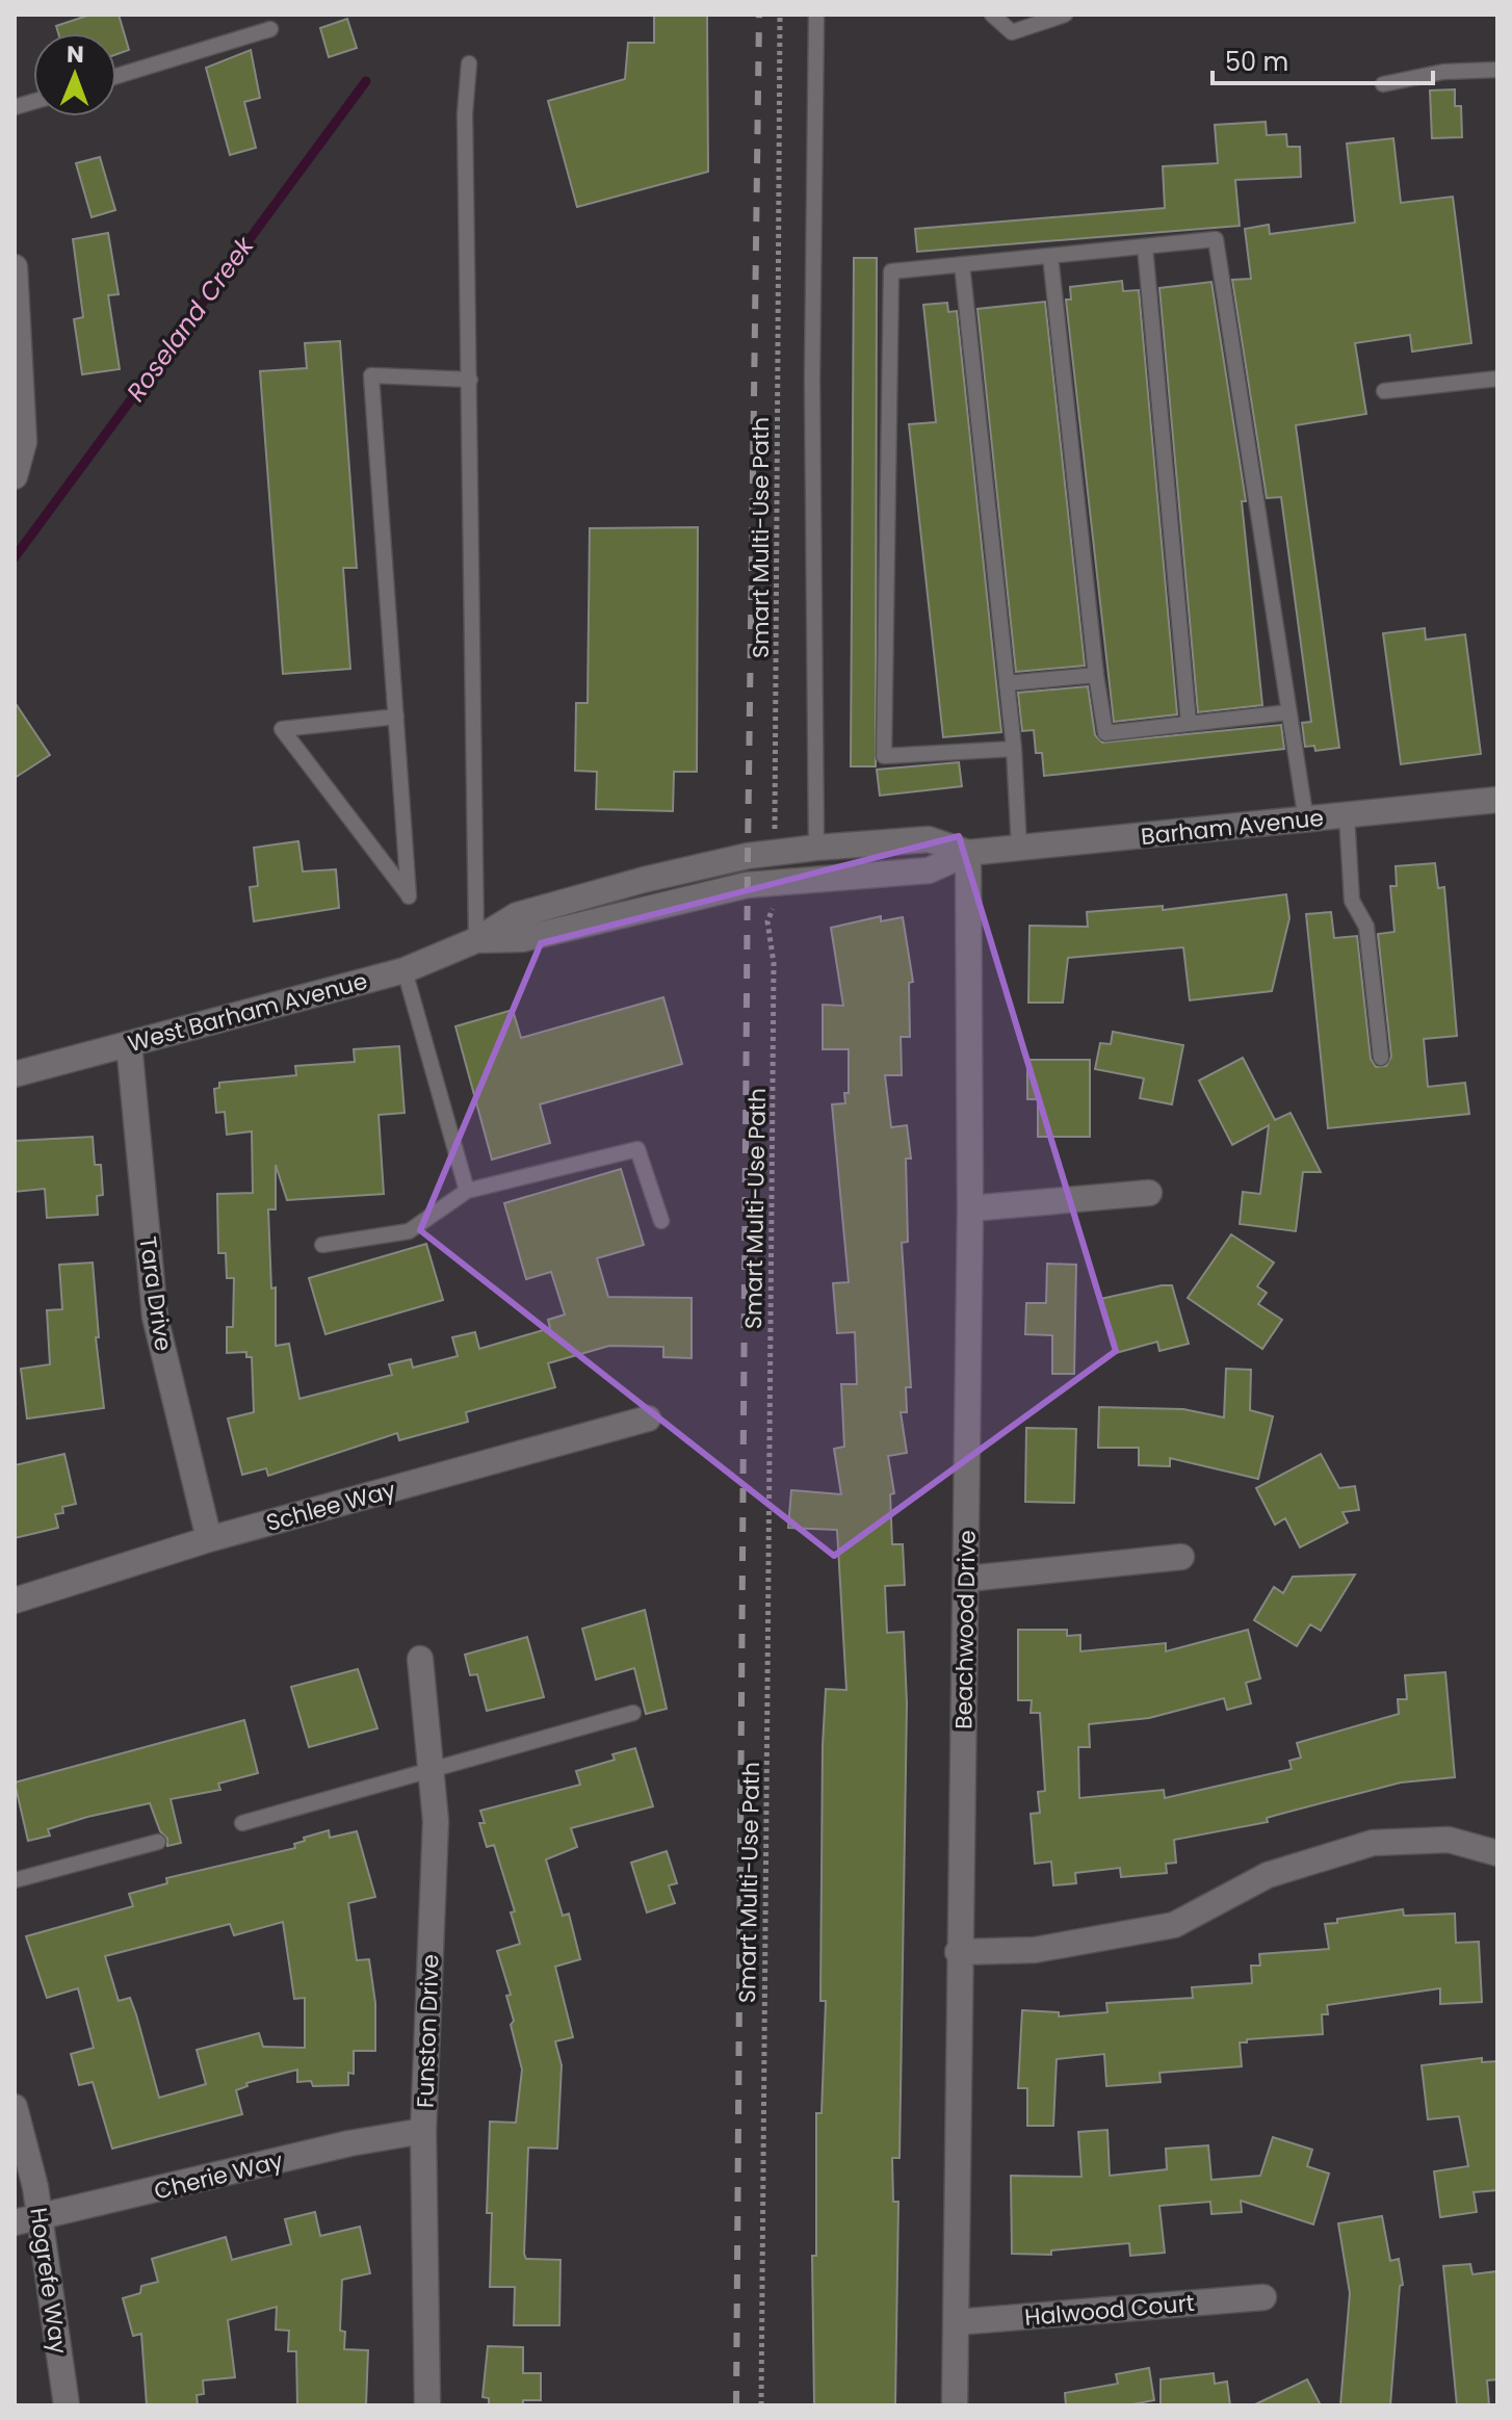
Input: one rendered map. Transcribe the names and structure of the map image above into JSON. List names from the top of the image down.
{
  "streets": {
    "street": [
      "Barham Avenue",
      "West Barham Avenue",
      "Tara Drive",
      "Schlee Way",
      "Beachwood Drive",
      "Funston Drive",
      "Cherie Way",
      "Hogrefe Way",
      "Halwood Court"
    ],
    "path": ["Smart Multi-Use Path"]
  },
  "crossings": [
    ["Smart Multi-Use Path", "West Barham Avenue"],
    ["Barham Avenue", "West Barham Avenue"],
    ["Barham Avenue", "Beachwood Drive"],
    ["West Barham Avenue", "Tara Drive"],
    ["Tara Drive", "Schlee Way"],
    ["Beachwood Drive", "Halwood Court"],
    ["Funston Drive", "Cherie Way"],
    ["Cherie Way", "Hogrefe Way"]
  ],
  "water": ["Roseland Creek"],
  "scale_bar": "50 m",
  "north": "top"
}
